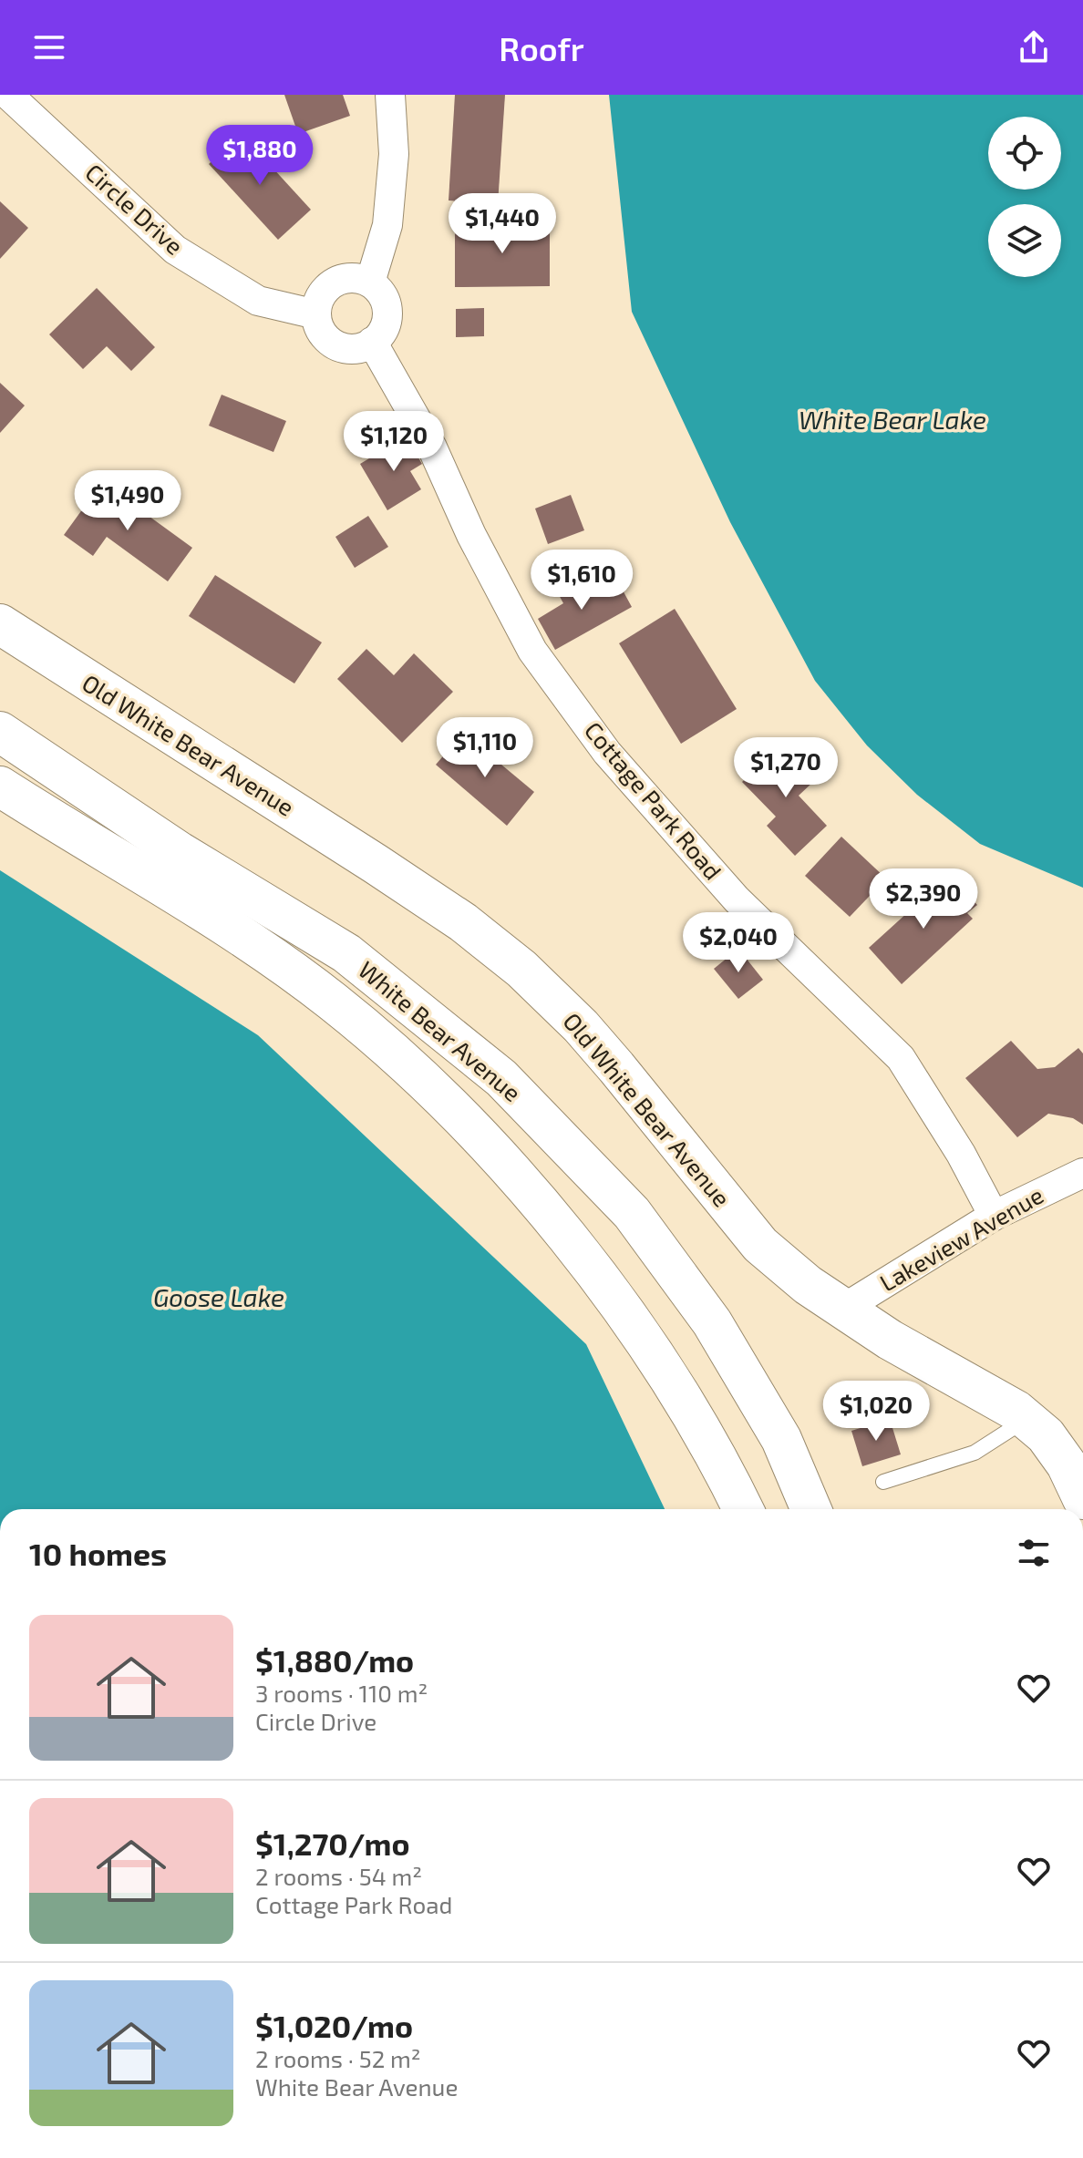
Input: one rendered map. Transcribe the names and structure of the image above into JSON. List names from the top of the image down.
{
  "streets": {
    "main road": ["Old White Bear Avenue", "White Bear Avenue"],
    "street": ["Circle Drive", "Cottage Park Road", "Lakeview Avenue"]
  },
  "crossings": [
    ["Circle Drive", "Cottage Park Road"],
    ["Old White Bear Avenue", "Lakeview Avenue"],
    ["Cottage Park Road", "Lakeview Avenue"]
  ],
  "water": ["White Bear Lake", "Goose Lake"],
  "page": {
    "header": "Roofr",
    "price": [
      "$1,880",
      "$1,440",
      "$1,120",
      "$1,490",
      "$1,610",
      "$1,110",
      "$1,270",
      "$2,390",
      "$2,040",
      "$1,020"
    ],
    "heading": "10 homes",
    "list": [
      {
        "name": "$1,880/mo",
        "note": "3 rooms · 110 m² · Circle Drive"
      },
      {
        "name": "$1,270/mo",
        "note": "2 rooms · 54 m² · Cottage Park Road"
      },
      {
        "name": "$1,020/mo",
        "note": "2 rooms · 52 m² · White Bear Avenue"
      }
    ]
  }
}
